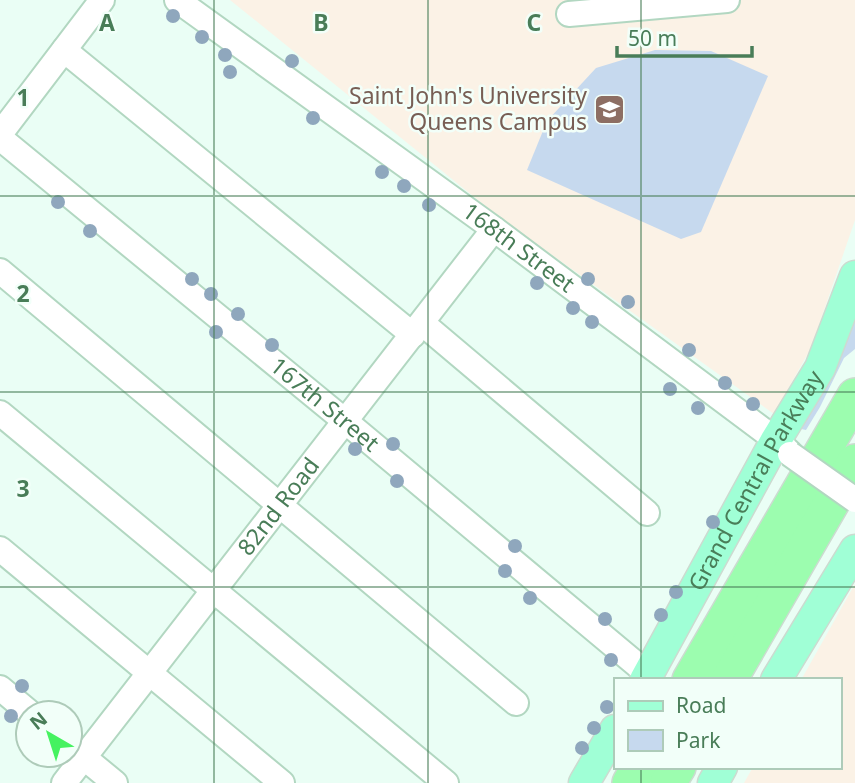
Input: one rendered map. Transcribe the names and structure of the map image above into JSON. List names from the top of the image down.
{
  "streets": {
    "highway": ["Grand Central Parkway"],
    "street": ["168th Street", "167th Street", "82nd Road"]
  },
  "crossings": [
    ["168th Street", "Grand Central Parkway"],
    ["168th Street", "82nd Road"],
    ["167th Street", "Grand Central Parkway"],
    ["167th Street", "82nd Road"]
  ],
  "places": {
    "school or university": ["Saint John's University Queens Campus"]
  },
  "legend": ["Road", "Park"],
  "scale_bar": "50 m",
  "north": "top left",
  "grid": {
    "columns": ["A", "B", "C"],
    "rows": ["1", "2", "3"]
  }
}
